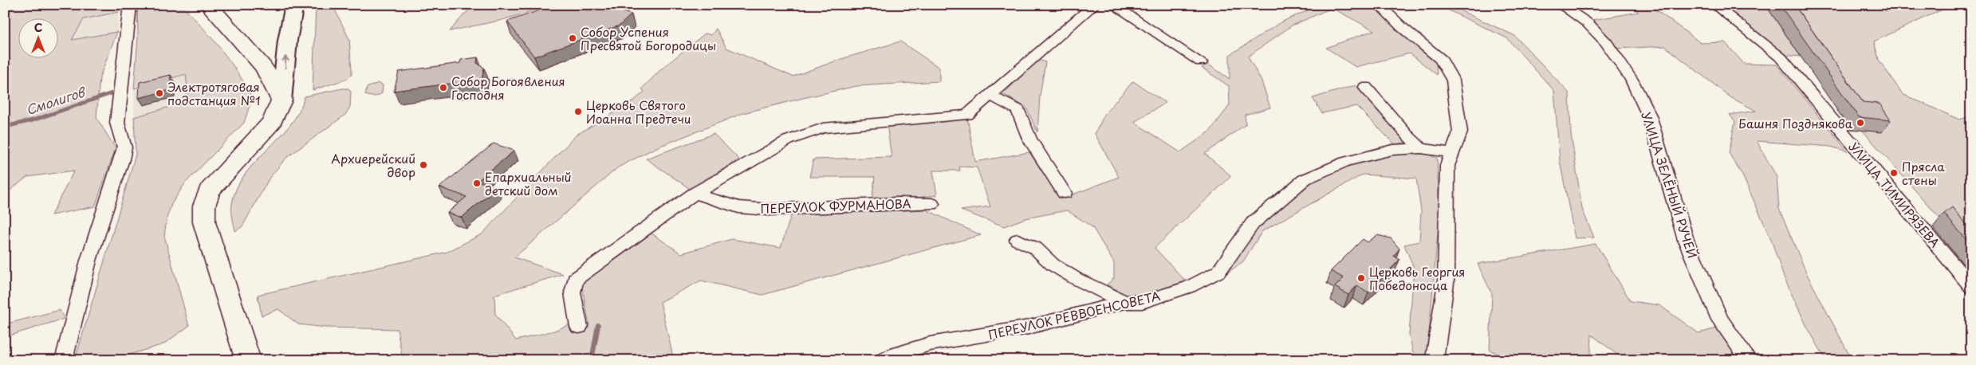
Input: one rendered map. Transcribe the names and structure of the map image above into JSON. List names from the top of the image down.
{
  "streets": {
    "street": [
      "УЛИЦА ЗЕЛЁНЫЙ РУЧЕЙ",
      "УЛИЦА ТИМИРЯЗЕВА",
      "ПЕРЕУЛОК ФУРМАНОВА",
      "ПЕРЕУЛОК РЕВВОЕНСОВЕТА"
    ]
  },
  "water": ["Смолигов"],
  "places": [
    "Собор Успения Пресвятой Богородицы",
    "Собор Богоявления Господня",
    "Электротяговая подстанция №1",
    "Церковь Святого Иоанна Предтечи",
    "Башня Позднякова",
    "Архиерейский двор",
    "Прясла стены",
    "Епархиальный детский дом",
    "Церковь Георгия Победоносца"
  ],
  "north": "top"
}
